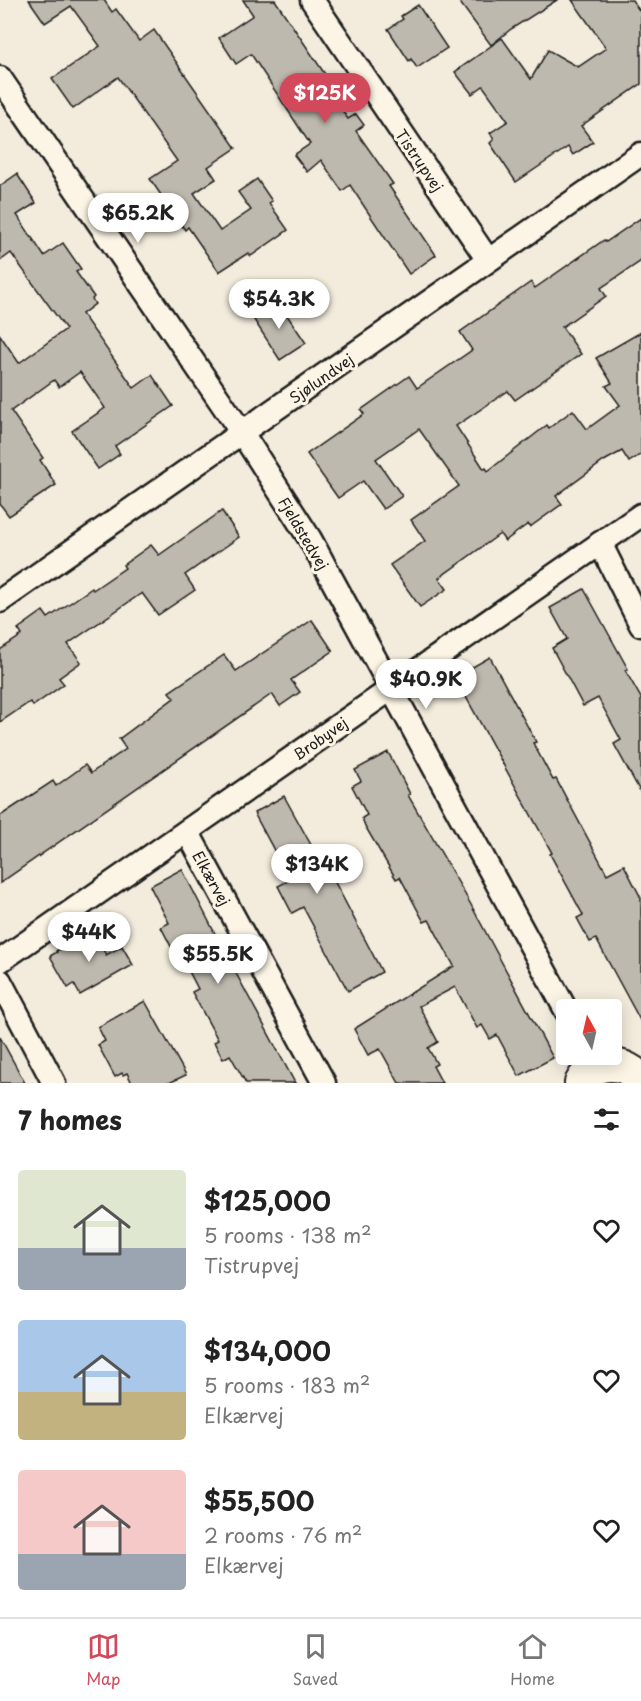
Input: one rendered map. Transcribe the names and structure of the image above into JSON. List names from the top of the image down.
{
  "streets": {
    "street": [
      "Tistrupvej",
      "Sjølundvej",
      "Fjeldstedvej",
      "Brobyvej",
      "Elkærvej"
    ]
  },
  "crossings": [
    ["Tistrupvej", "Sjølundvej"],
    ["Sjølundvej", "Fjeldstedvej"],
    ["Fjeldstedvej", "Brobyvej"],
    ["Brobyvej", "Elkærvej"]
  ],
  "north": "top",
  "page": {
    "price": [
      "$125K",
      "$65.2K",
      "$54.3K",
      "$40.9K",
      "$134K",
      "$44K",
      "$55.5K"
    ],
    "heading": "7 homes",
    "list": [
      {
        "name": "$125,000",
        "note": "5 rooms · 138 m² · Tistrupvej"
      },
      {
        "name": "$134,000",
        "note": "5 rooms · 183 m² · Elkærvej"
      },
      {
        "name": "$55,500",
        "note": "2 rooms · 76 m² · Elkærvej"
      }
    ],
    "tabs": ["Map", "Saved", "Home"]
  }
}
